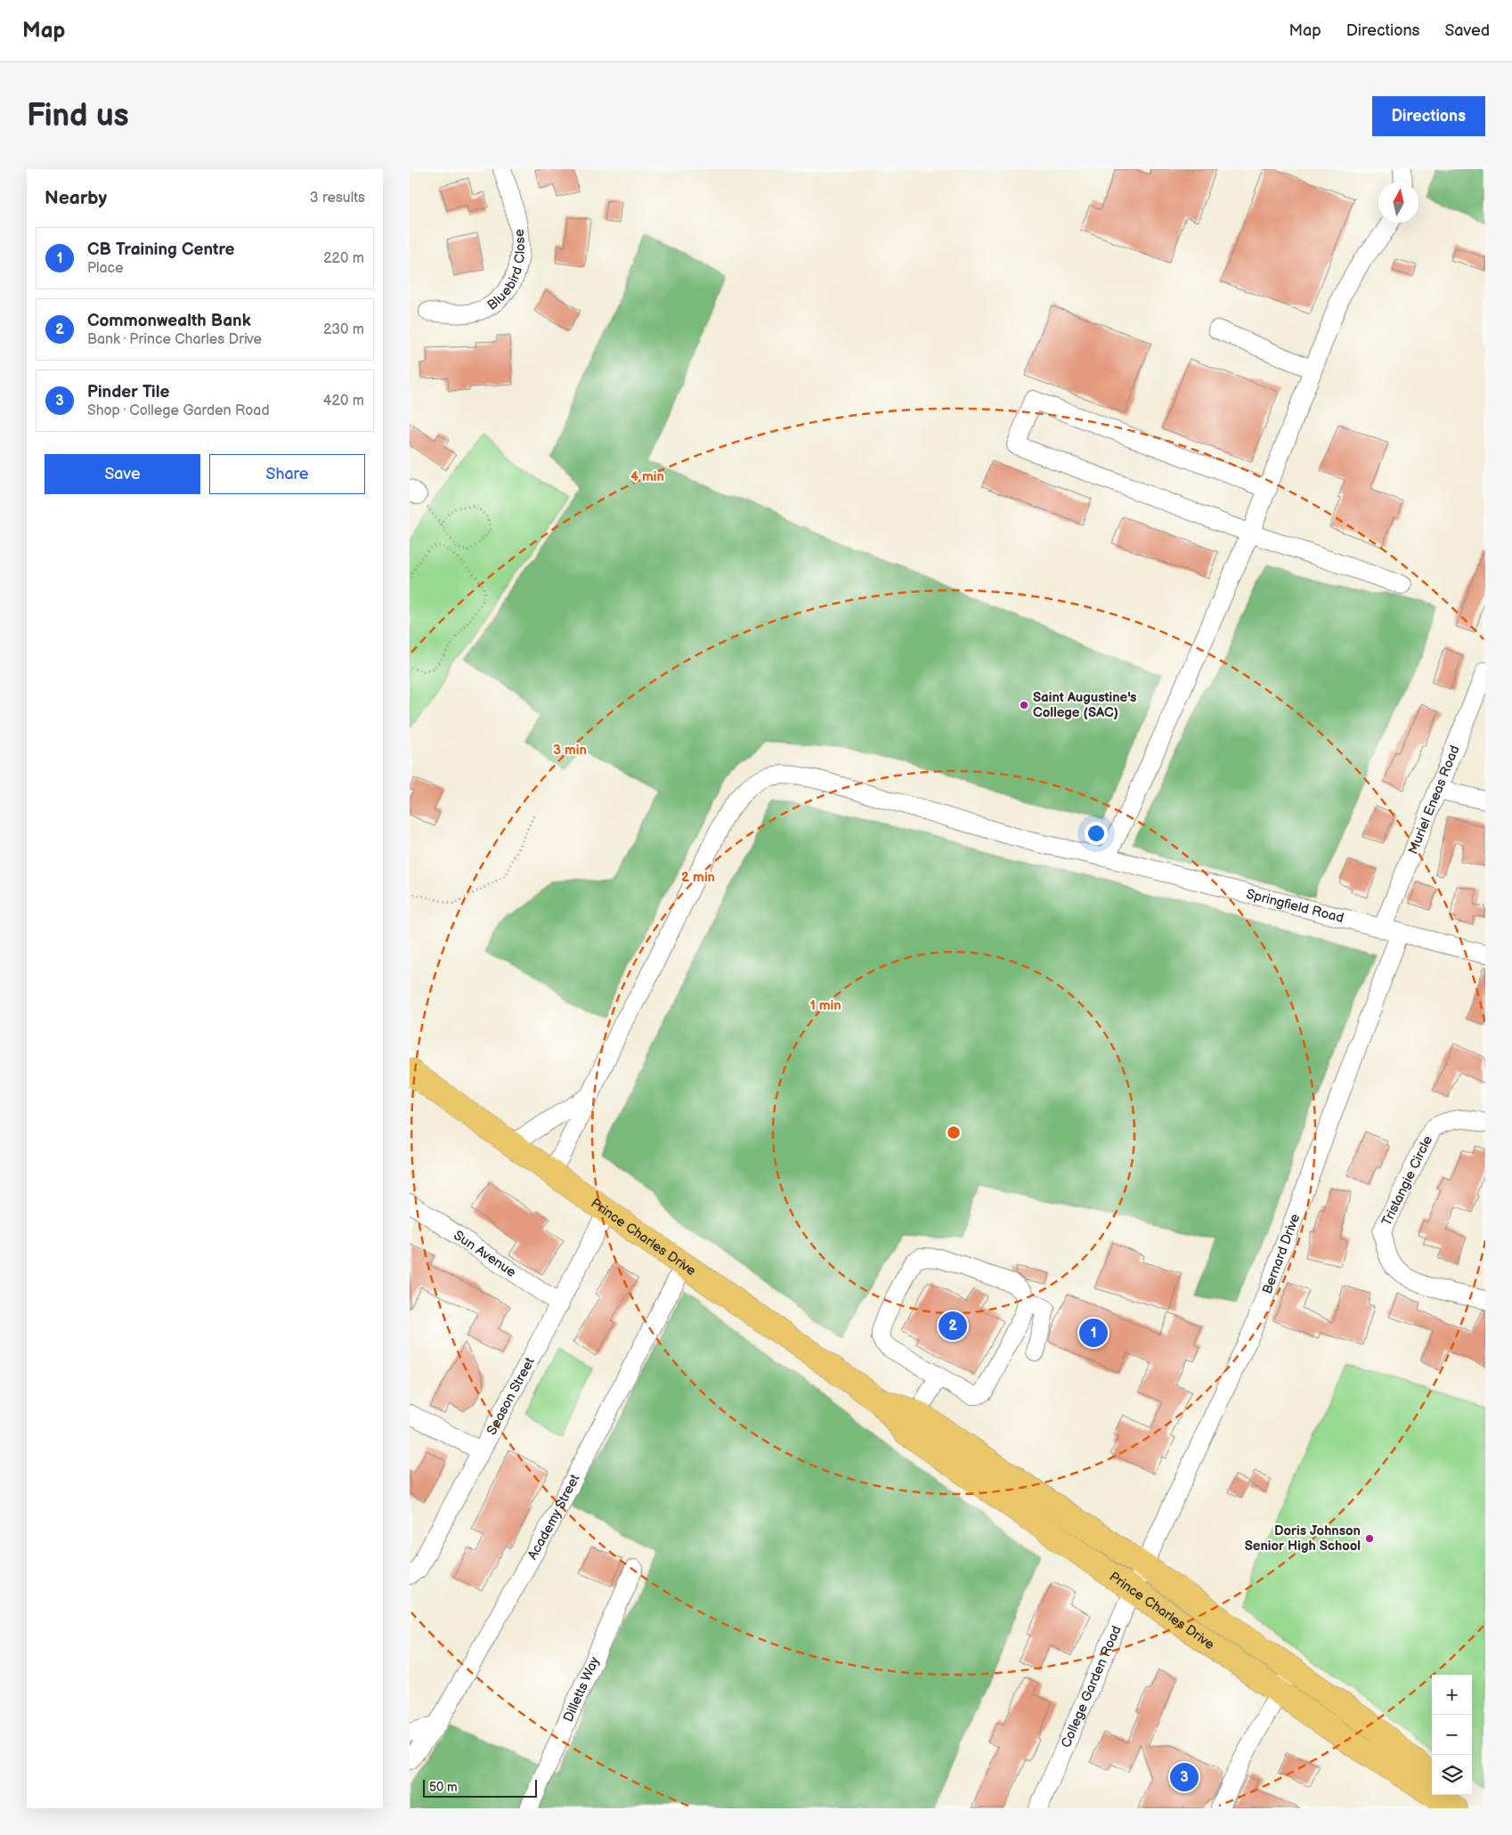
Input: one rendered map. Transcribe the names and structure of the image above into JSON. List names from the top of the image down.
{
  "streets": {
    "highway": ["Prince Charles Drive"],
    "street": [
      "Bluebird Close",
      "Muriel Eneas Road",
      "Springfield Road",
      "Tristangie Circle",
      "Sun Avenue",
      "Bernard Drive",
      "Season Street",
      "Academy Street",
      "College Garden Road",
      "Dilletts Way"
    ]
  },
  "crossings": [
    ["Muriel Eneas Road", "Springfield Road"],
    ["Springfield Road", "Prince Charles Drive"],
    ["Springfield Road", "Bernard Drive"],
    ["Prince Charles Drive", "Bernard Drive"],
    ["Prince Charles Drive", "Season Street"],
    ["Prince Charles Drive", "Academy Street"],
    ["Prince Charles Drive", "College Garden Road"],
    ["Sun Avenue", "Season Street"],
    ["Bernard Drive", "College Garden Road"]
  ],
  "places": ["Saint Augustine's College (SAC)", "Doris Johnson Senior High School"],
  "scale_bar": "50 m",
  "north": "top",
  "page": {
    "header": "Map",
    "nav": ["Map", "Directions", "Saved"],
    "buttons": [
      "Directions",
      ["Save", "Share"]
    ],
    "title": "Find us",
    "heading": ["Nearby", "3 results"],
    "list": [
      {
        "mark": "1",
        "name": "CB Training Centre",
        "note": "Place",
        "value": "220 m"
      },
      {
        "mark": "2",
        "name": "Commonwealth Bank",
        "note": "Bank · Prince Charles Drive",
        "value": "230 m"
      },
      {
        "mark": "3",
        "name": "Pinder Tile",
        "note": "Shop · College Garden Road",
        "value": "420 m"
      }
    ],
    "pins": ["2", "1", "3"],
    "map_buttons": ["+", "−"],
    "scale": "50 m"
  },
  "rings": [
    "4 min",
    "3 min",
    "2 min",
    "1 min"
  ]
}
